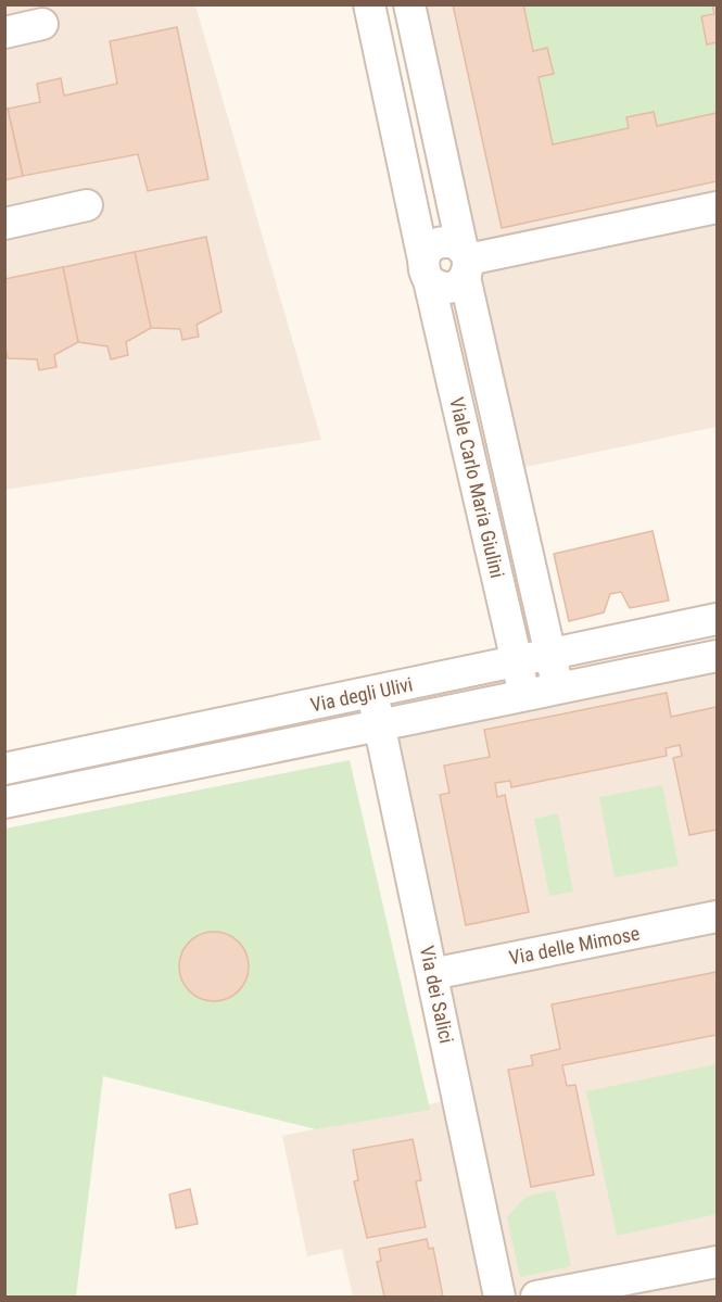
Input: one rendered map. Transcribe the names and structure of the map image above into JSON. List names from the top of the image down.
{
  "streets": {
    "street": [
      "Viale Carlo Maria Giulini",
      "Via degli Ulivi",
      "Via delle Mimose",
      "Via dei Salici"
    ]
  },
  "crossings": [
    ["Viale Carlo Maria Giulini", "Via degli Ulivi"],
    ["Via degli Ulivi", "Via dei Salici"],
    ["Via delle Mimose", "Via dei Salici"]
  ]
}
